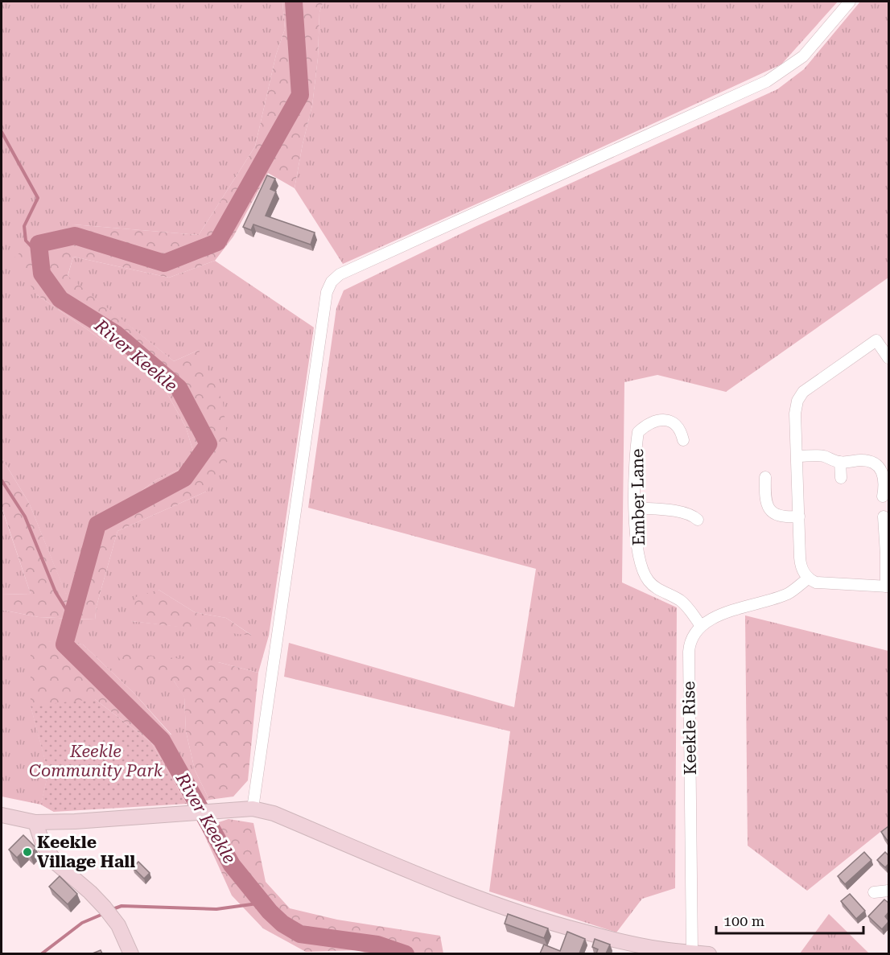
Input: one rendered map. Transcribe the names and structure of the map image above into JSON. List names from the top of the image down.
{
  "streets": {
    "street": ["Ember Lane", "Keekle Rise"]
  },
  "crossings": [
    ["Ember Lane", "Keekle Rise"]
  ],
  "water": ["River Keekle"],
  "parks": ["Keekle Community Park"],
  "places": ["Keekle Village Hall"],
  "scale_bar": "100 m"
}
